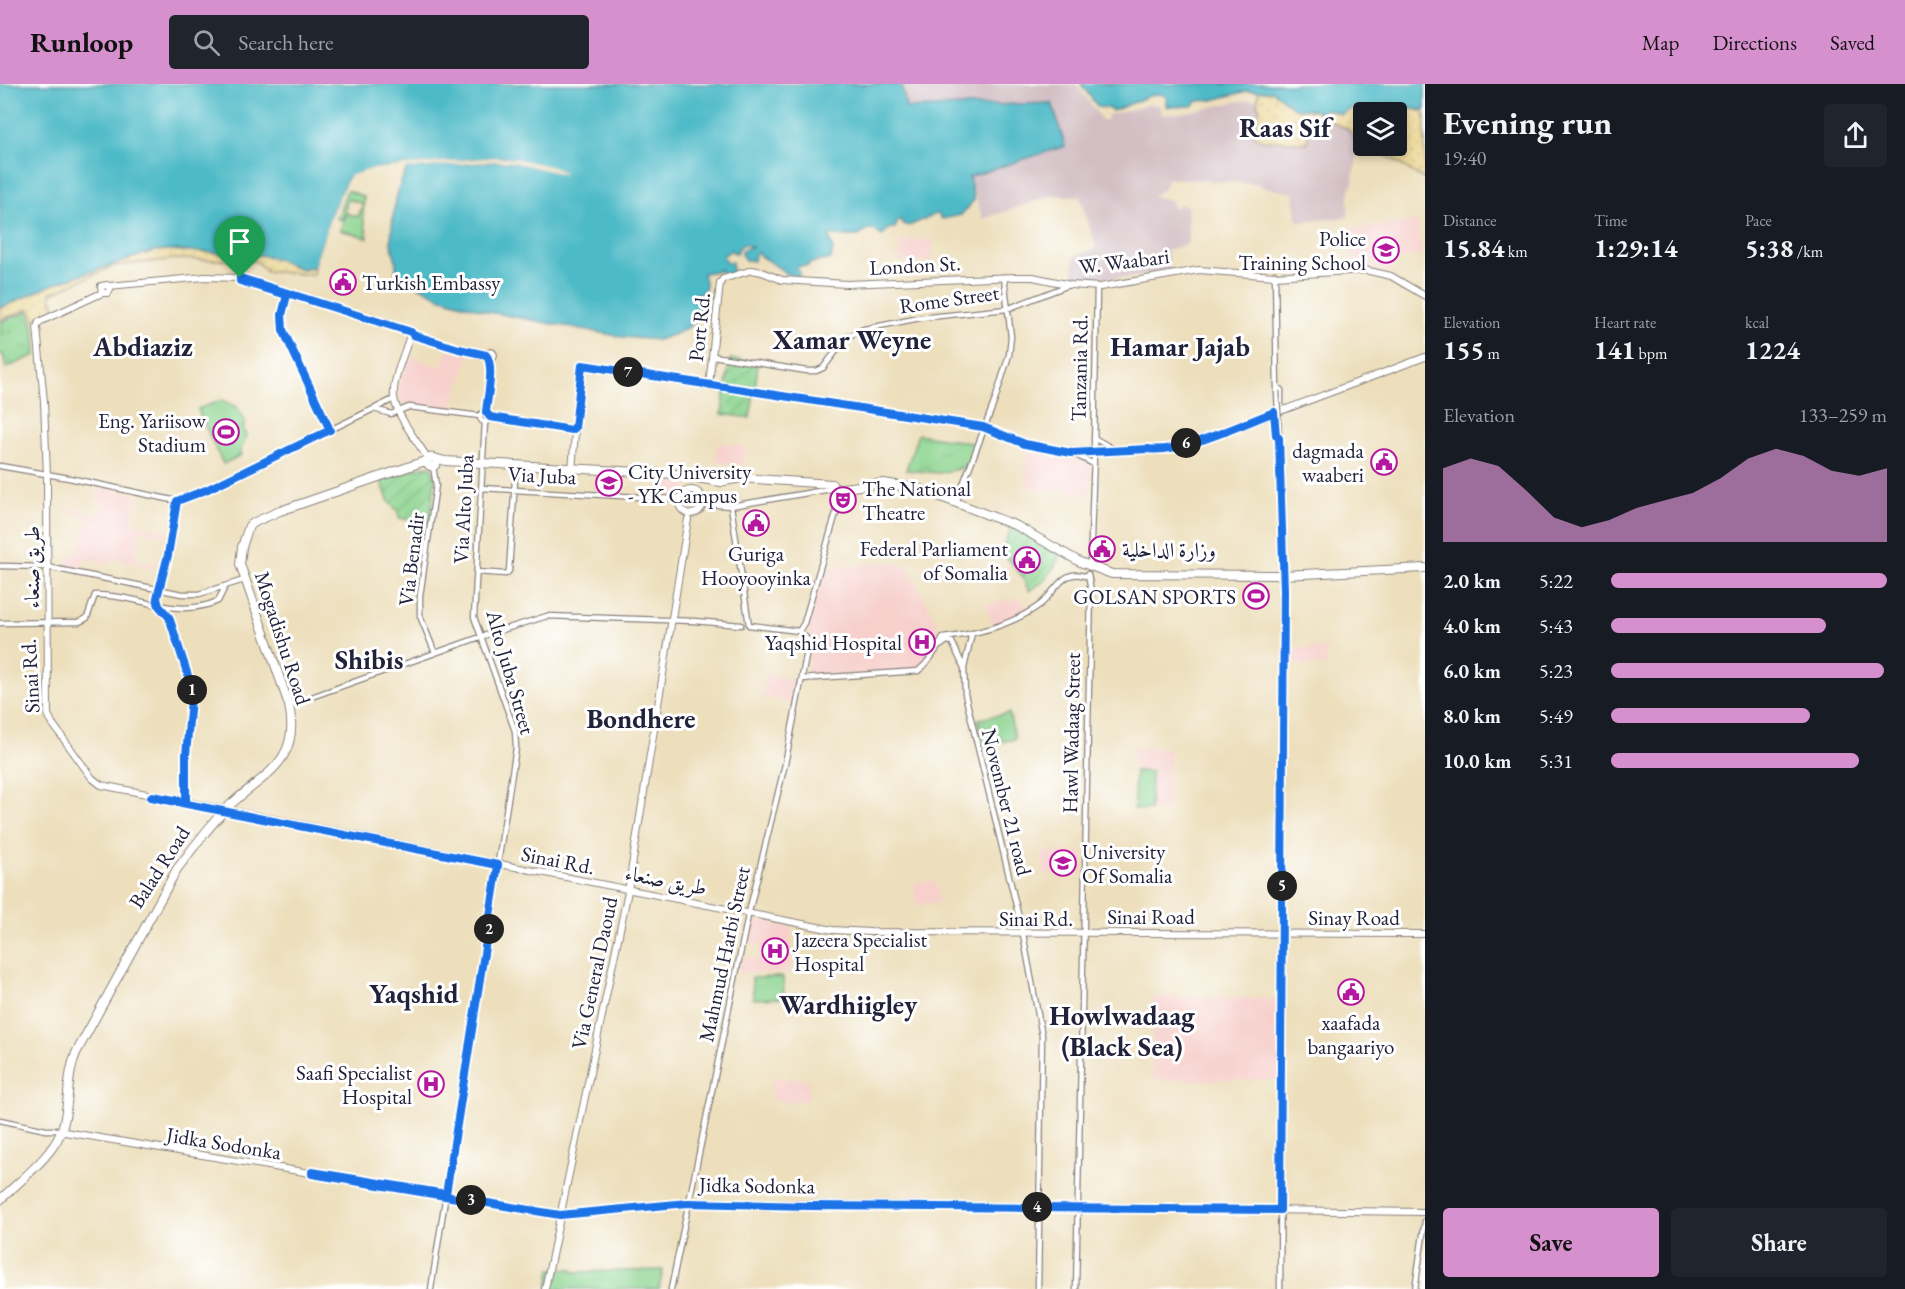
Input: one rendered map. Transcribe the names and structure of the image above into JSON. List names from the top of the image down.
{
  "streets": {
    "highway": ["Mogadishu Road", "Balad Road"],
    "main road": [
      "W. Waabari",
      "London St.",
      "Port Rd.",
      "طريق صنعاء",
      "Sinai Rd.",
      "Sinai Road",
      "Sinay Road",
      "Via General Daoud",
      "Jidka Sodonka"
    ],
    "street": [
      "Rome Street",
      "Tanzania Rd.",
      "Via Juba",
      "Via Alto Juba",
      "Via Benadir",
      "Alto Juba Street",
      "Hawl Wadaag Street",
      "November 21 road",
      "Mahmud Harbi Street"
    ]
  },
  "crossings": [
    ["W. Waabari", "London St."],
    ["W. Waabari", "Rome Street"],
    ["W. Waabari", "Tanzania Rd."],
    ["London St.", "Rome Street"],
    ["London St.", "Port Rd."],
    ["Rome Street", "Port Rd."],
    ["Tanzania Rd.", "Hawl Wadaag Street"],
    ["Via Juba", "Via Alto Juba"],
    ["Via Alto Juba", "Alto Juba Street"],
    ["Via Benadir", "Mogadishu Road"],
    ["طريق صنعاء", "Mogadishu Road"],
    ["طريق صنعاء", "Alto Juba Street"],
    ["طريق صنعاء", "Sinai Rd."],
    ["طريق صنعاء", "Balad Road"],
    ["طريق صنعاء", "Sinai Road"],
    ["طريق صنعاء", "Mahmud Harbi Street"],
    ["طريق صنعاء", "Via General Daoud"],
    ["Mogadishu Road", "Balad Road"],
    ["Alto Juba Street", "Jidka Sodonka"],
    ["Sinai Rd.", "November 21 road"],
    ["Sinai Rd.", "Sinai Road"],
    ["Hawl Wadaag Street", "Sinai Road"],
    ["Hawl Wadaag Street", "Jidka Sodonka"],
    ["November 21 road", "Sinai Road"],
    ["November 21 road", "Jidka Sodonka"],
    ["Balad Road", "Jidka Sodonka"],
    ["Sinai Road", "Sinay Road"],
    ["Mahmud Harbi Street", "Jidka Sodonka"],
    ["Via General Daoud", "Jidka Sodonka"]
  ],
  "districts": [
    "Raas Sif",
    "Xamar Weyne",
    "Abdiaziz",
    "Hamar Jajab",
    "Shibis",
    "Bondhere",
    "Yaqshid",
    "Wardhiigley",
    "Howlwadaag (Black Sea)"
  ],
  "places": {
    "school or university": ["Police Training School", "City University - YK Campus", "University Of Somalia"],
    "public building": [
      "Turkish Embassy",
      "dagmada waaberi",
      "Guriga Hooyooyinka",
      "وزارة الداخلية",
      "Federal Parliament of Somalia",
      "xaafada bangaariyo"
    ],
    "sports": ["Eng. Yariisow Stadium", "GOLSAN SPORTS"],
    "theatre": ["The National Theatre"],
    "hospital": ["Yaqshid Hospital", "Jazeera Specialist Hospital", "Saafi Specialist Hospital"]
  },
  "page": {
    "header": "Runloop",
    "search": "Search here",
    "nav": ["Map", "Directions", "Saved"],
    "heading": ["Evening run", "19:40"],
    "stats": [
      ["Distance", "15.84 km"],
      ["Time", "1:29:14"],
      ["Pace", "5:38 /km"],
      ["Elevation", "155 m"],
      ["Heart rate", "141 bpm"],
      ["kcal", "1224"]
    ],
    "pins": [
      "7",
      "6",
      "1",
      "5",
      "2",
      "3",
      "4"
    ],
    "chart": ["Elevation", "133–259 m"],
    "list": [
      {
        "name": "2.0 km",
        "note": "5:22"
      },
      {
        "name": "4.0 km",
        "note": "5:43"
      },
      {
        "name": "6.0 km",
        "note": "5:23"
      },
      {
        "name": "8.0 km",
        "note": "5:49"
      },
      {
        "name": "10.0 km",
        "note": "5:31"
      }
    ],
    "buttons": ["Save", "Share"]
  }
}
